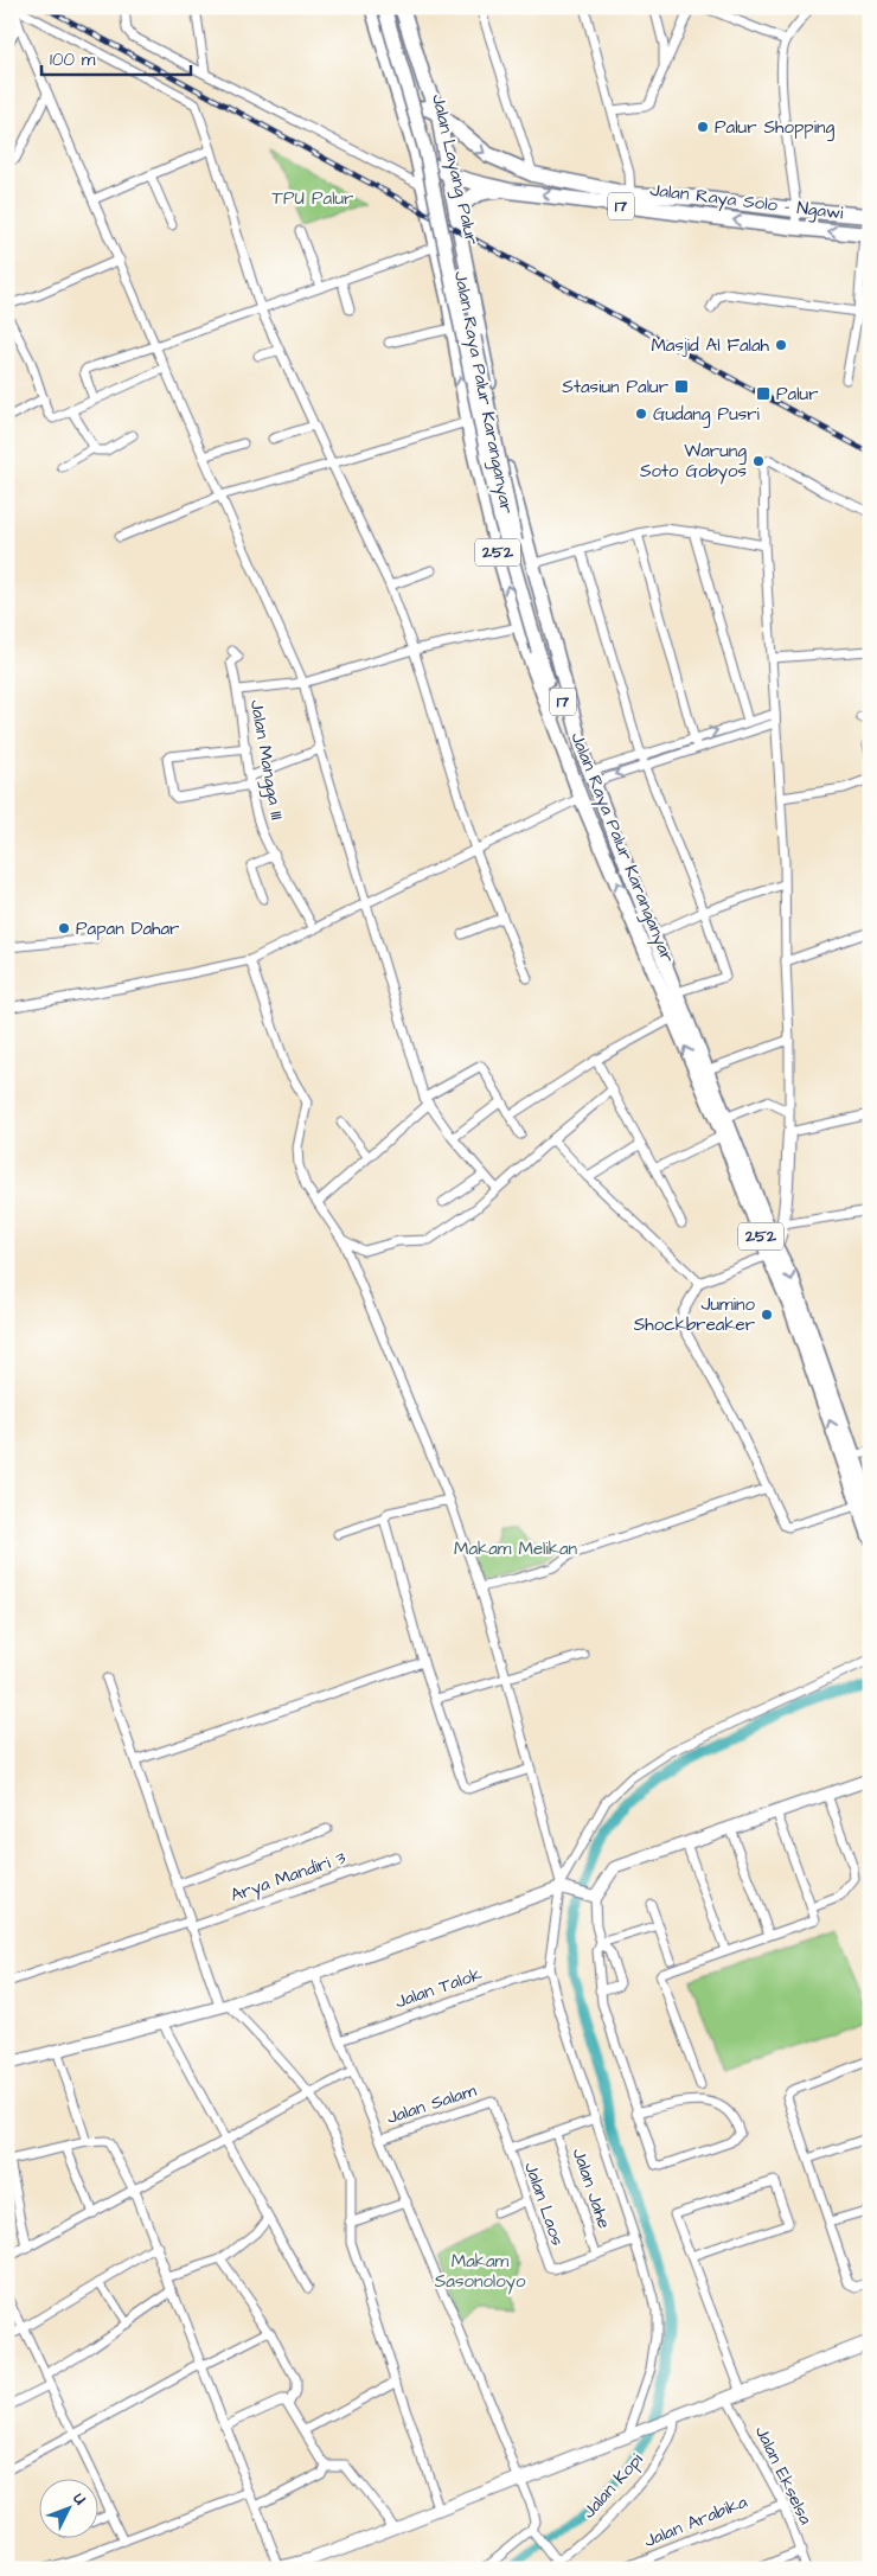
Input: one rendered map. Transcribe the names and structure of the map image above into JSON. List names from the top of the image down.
{
  "streets": {
    "highway": ["Jalan Raya Solo - Ngawi", "17"],
    "main road": ["Jalan Layang Palur", "Jalan Raya Palur Karanganyar", "252"],
    "street": [
      "Jalan Mangga III",
      "Arya Mandiri 3",
      "Jalan Talok",
      "Jalan Salam",
      "Jalan Jahe",
      "Jalan Laos",
      "Jalan Ekselsa",
      "Jalan Kopi",
      "Jalan Arabika"
    ]
  },
  "crossings": [
    ["Jalan Layang Palur", "Jalan Raya Palur Karanganyar"],
    ["Jalan Raya Solo - Ngawi", "Jalan Raya Palur Karanganyar"],
    ["Jalan Salam", "Jalan Laos"],
    ["Jalan Jahe", "Jalan Laos"],
    ["Jalan Ekselsa", "Jalan Arabika"]
  ],
  "parks": ["TPU Palur", "Makam Melikan", "Makam Sasonoloyo"],
  "places": {
    "other": [
      "Palur Shopping",
      "Masjid Al Falah",
      "Gudang Pusri",
      "Warung Soto Gobyos",
      "Papan Dahar",
      "Jumino Shockbreaker"
    ],
    "transit": ["Stasiun Palur", "Palur"]
  },
  "scale_bar": "100 m",
  "north": "top right"
}
